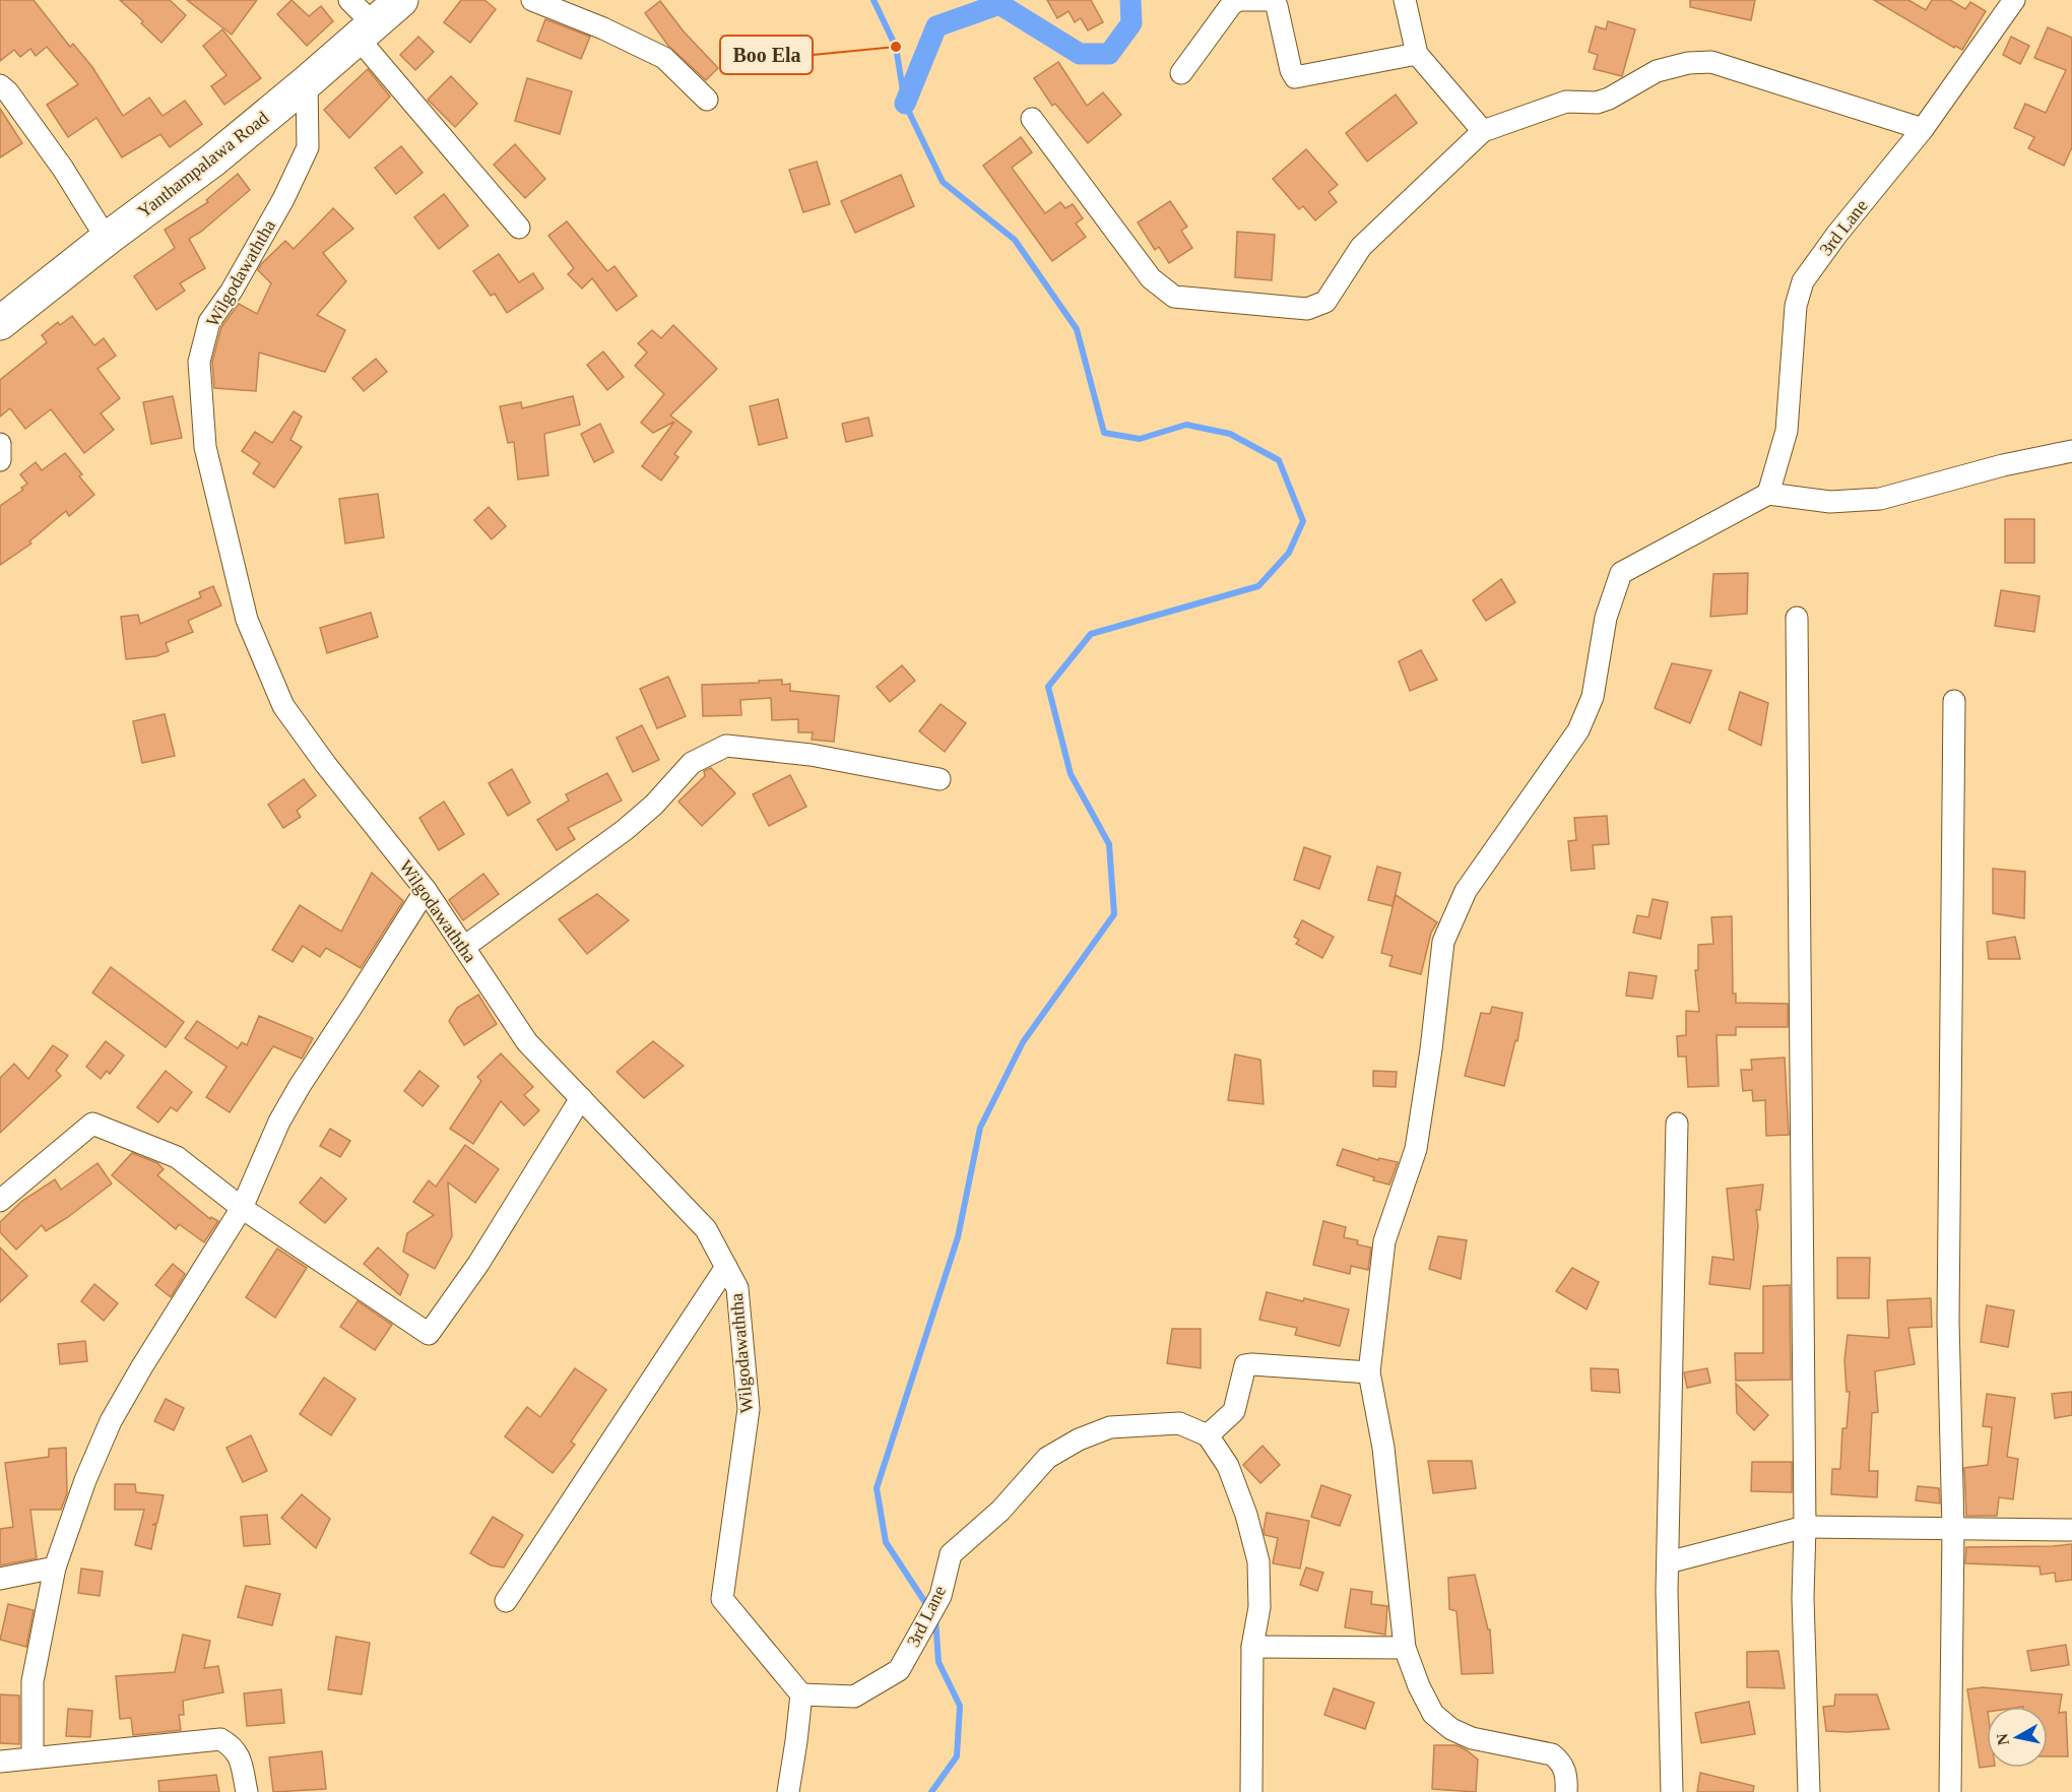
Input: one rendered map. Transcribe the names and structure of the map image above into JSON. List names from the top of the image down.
{
  "streets": {
    "main road": ["Yanthampalawa Road"],
    "street": ["3rd Lane", "Wilgodawaththa"]
  },
  "crossings": [
    ["Yanthampalawa Road", "Wilgodawaththa"],
    ["3rd Lane", "Wilgodawaththa"]
  ],
  "places": ["Boo Ela"],
  "north": "left"
}
